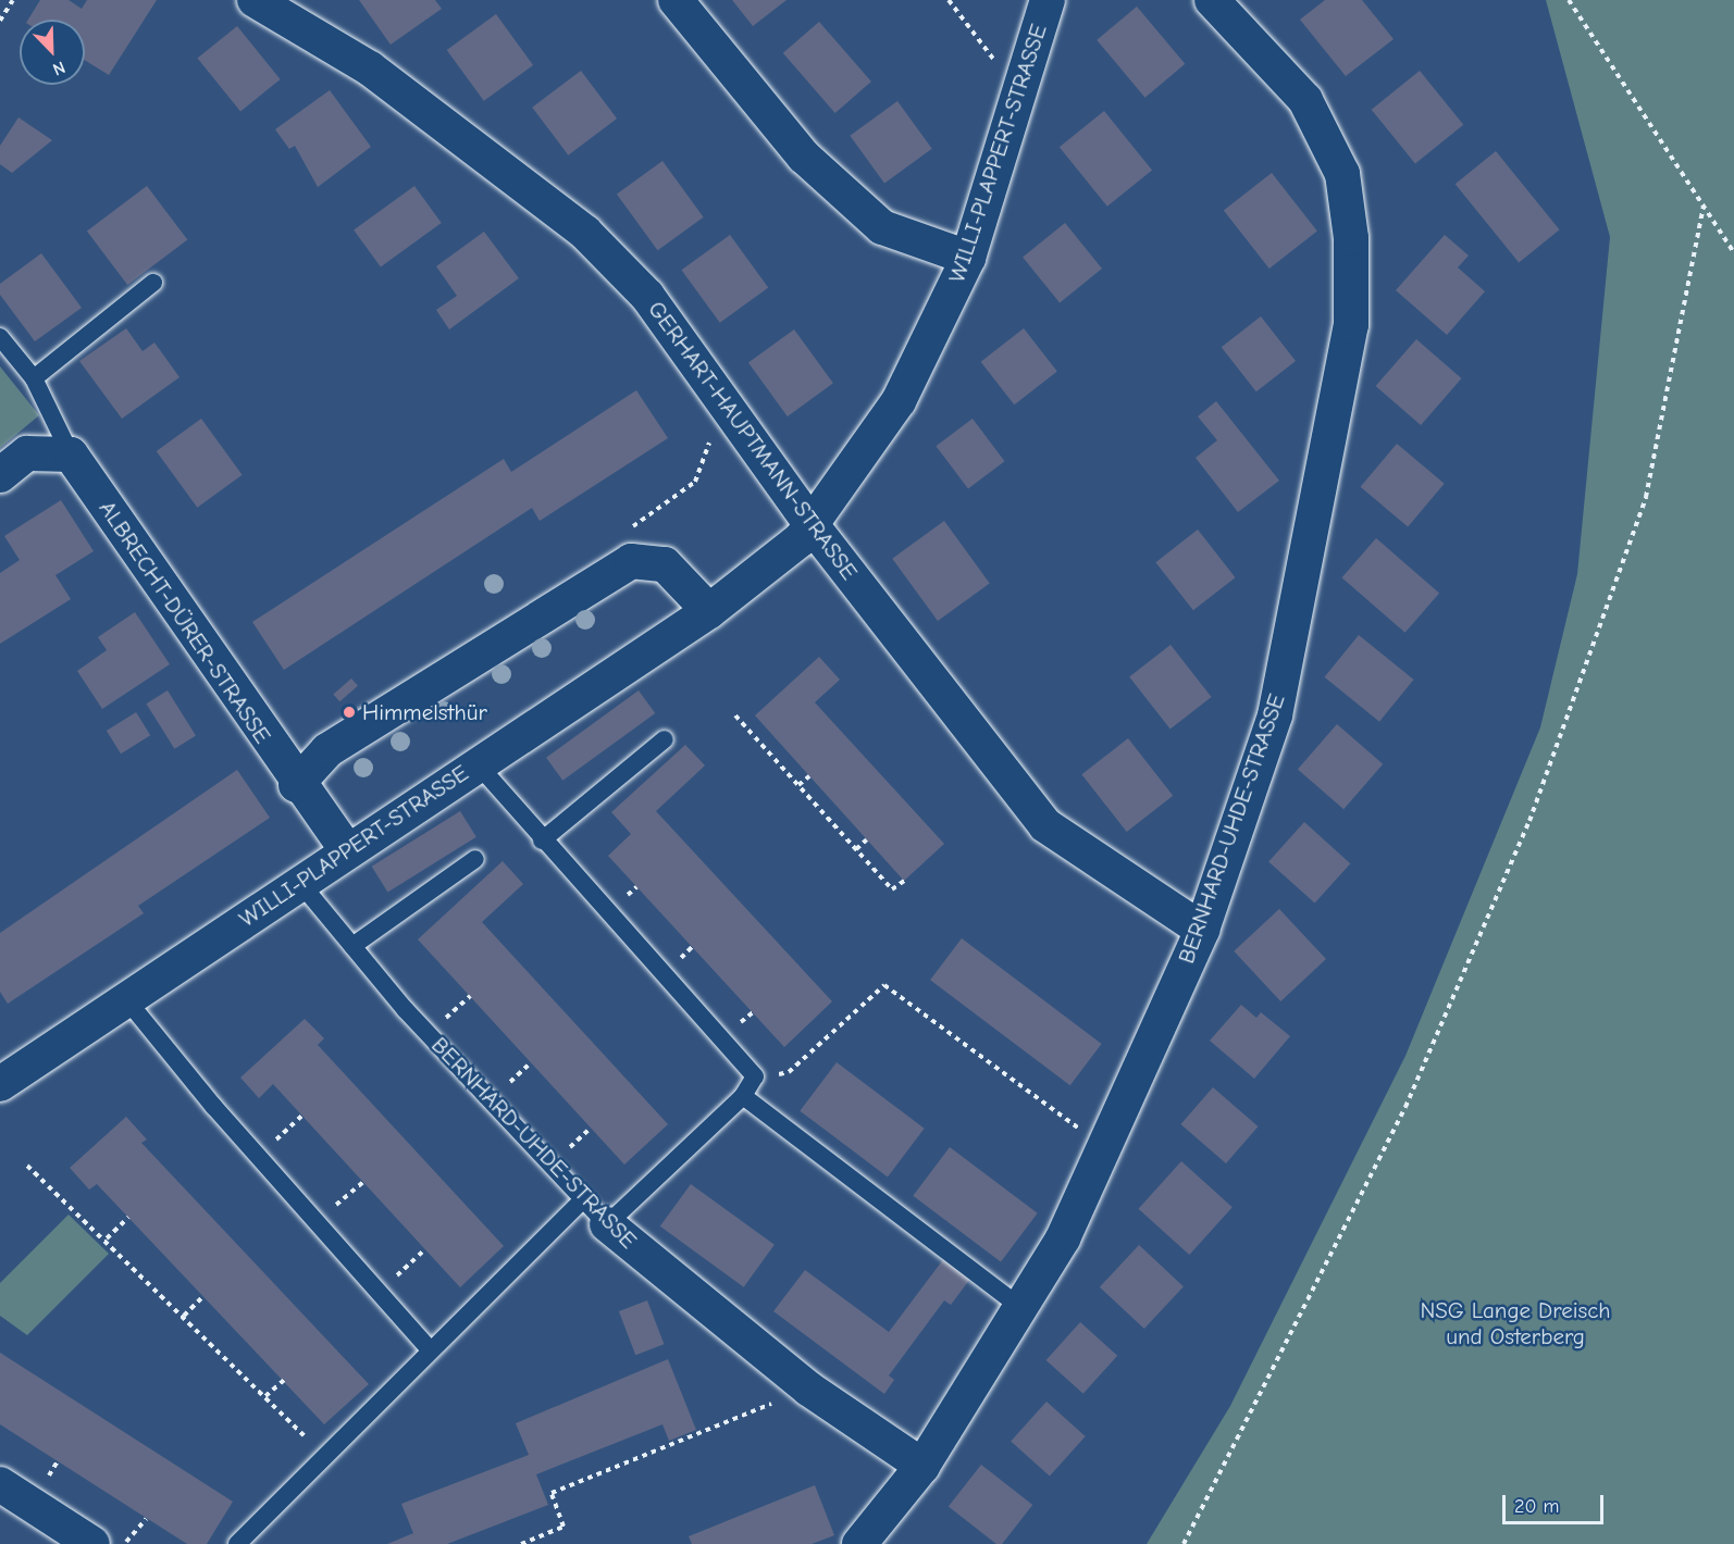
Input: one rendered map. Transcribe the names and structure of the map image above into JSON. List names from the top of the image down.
{
  "streets": {
    "street": [
      "WILLI-PLAPPERT-STRASSE",
      "GERHART-HAUPTMANN-STRASSE",
      "ALBRECHT-DÜRER-STRASSE",
      "BERNHARD-UHDE-STRASSE"
    ]
  },
  "crossings": [
    ["WILLI-PLAPPERT-STRASSE", "GERHART-HAUPTMANN-STRASSE"],
    ["WILLI-PLAPPERT-STRASSE", "ALBRECHT-DÜRER-STRASSE"],
    ["WILLI-PLAPPERT-STRASSE", "BERNHARD-UHDE-STRASSE"],
    ["GERHART-HAUPTMANN-STRASSE", "BERNHARD-UHDE-STRASSE"]
  ],
  "parks": ["NSG Lange Dreisch und Osterberg"],
  "places": ["Himmelsthür"],
  "scale_bar": "20 m",
  "north": "bottom right"
}
